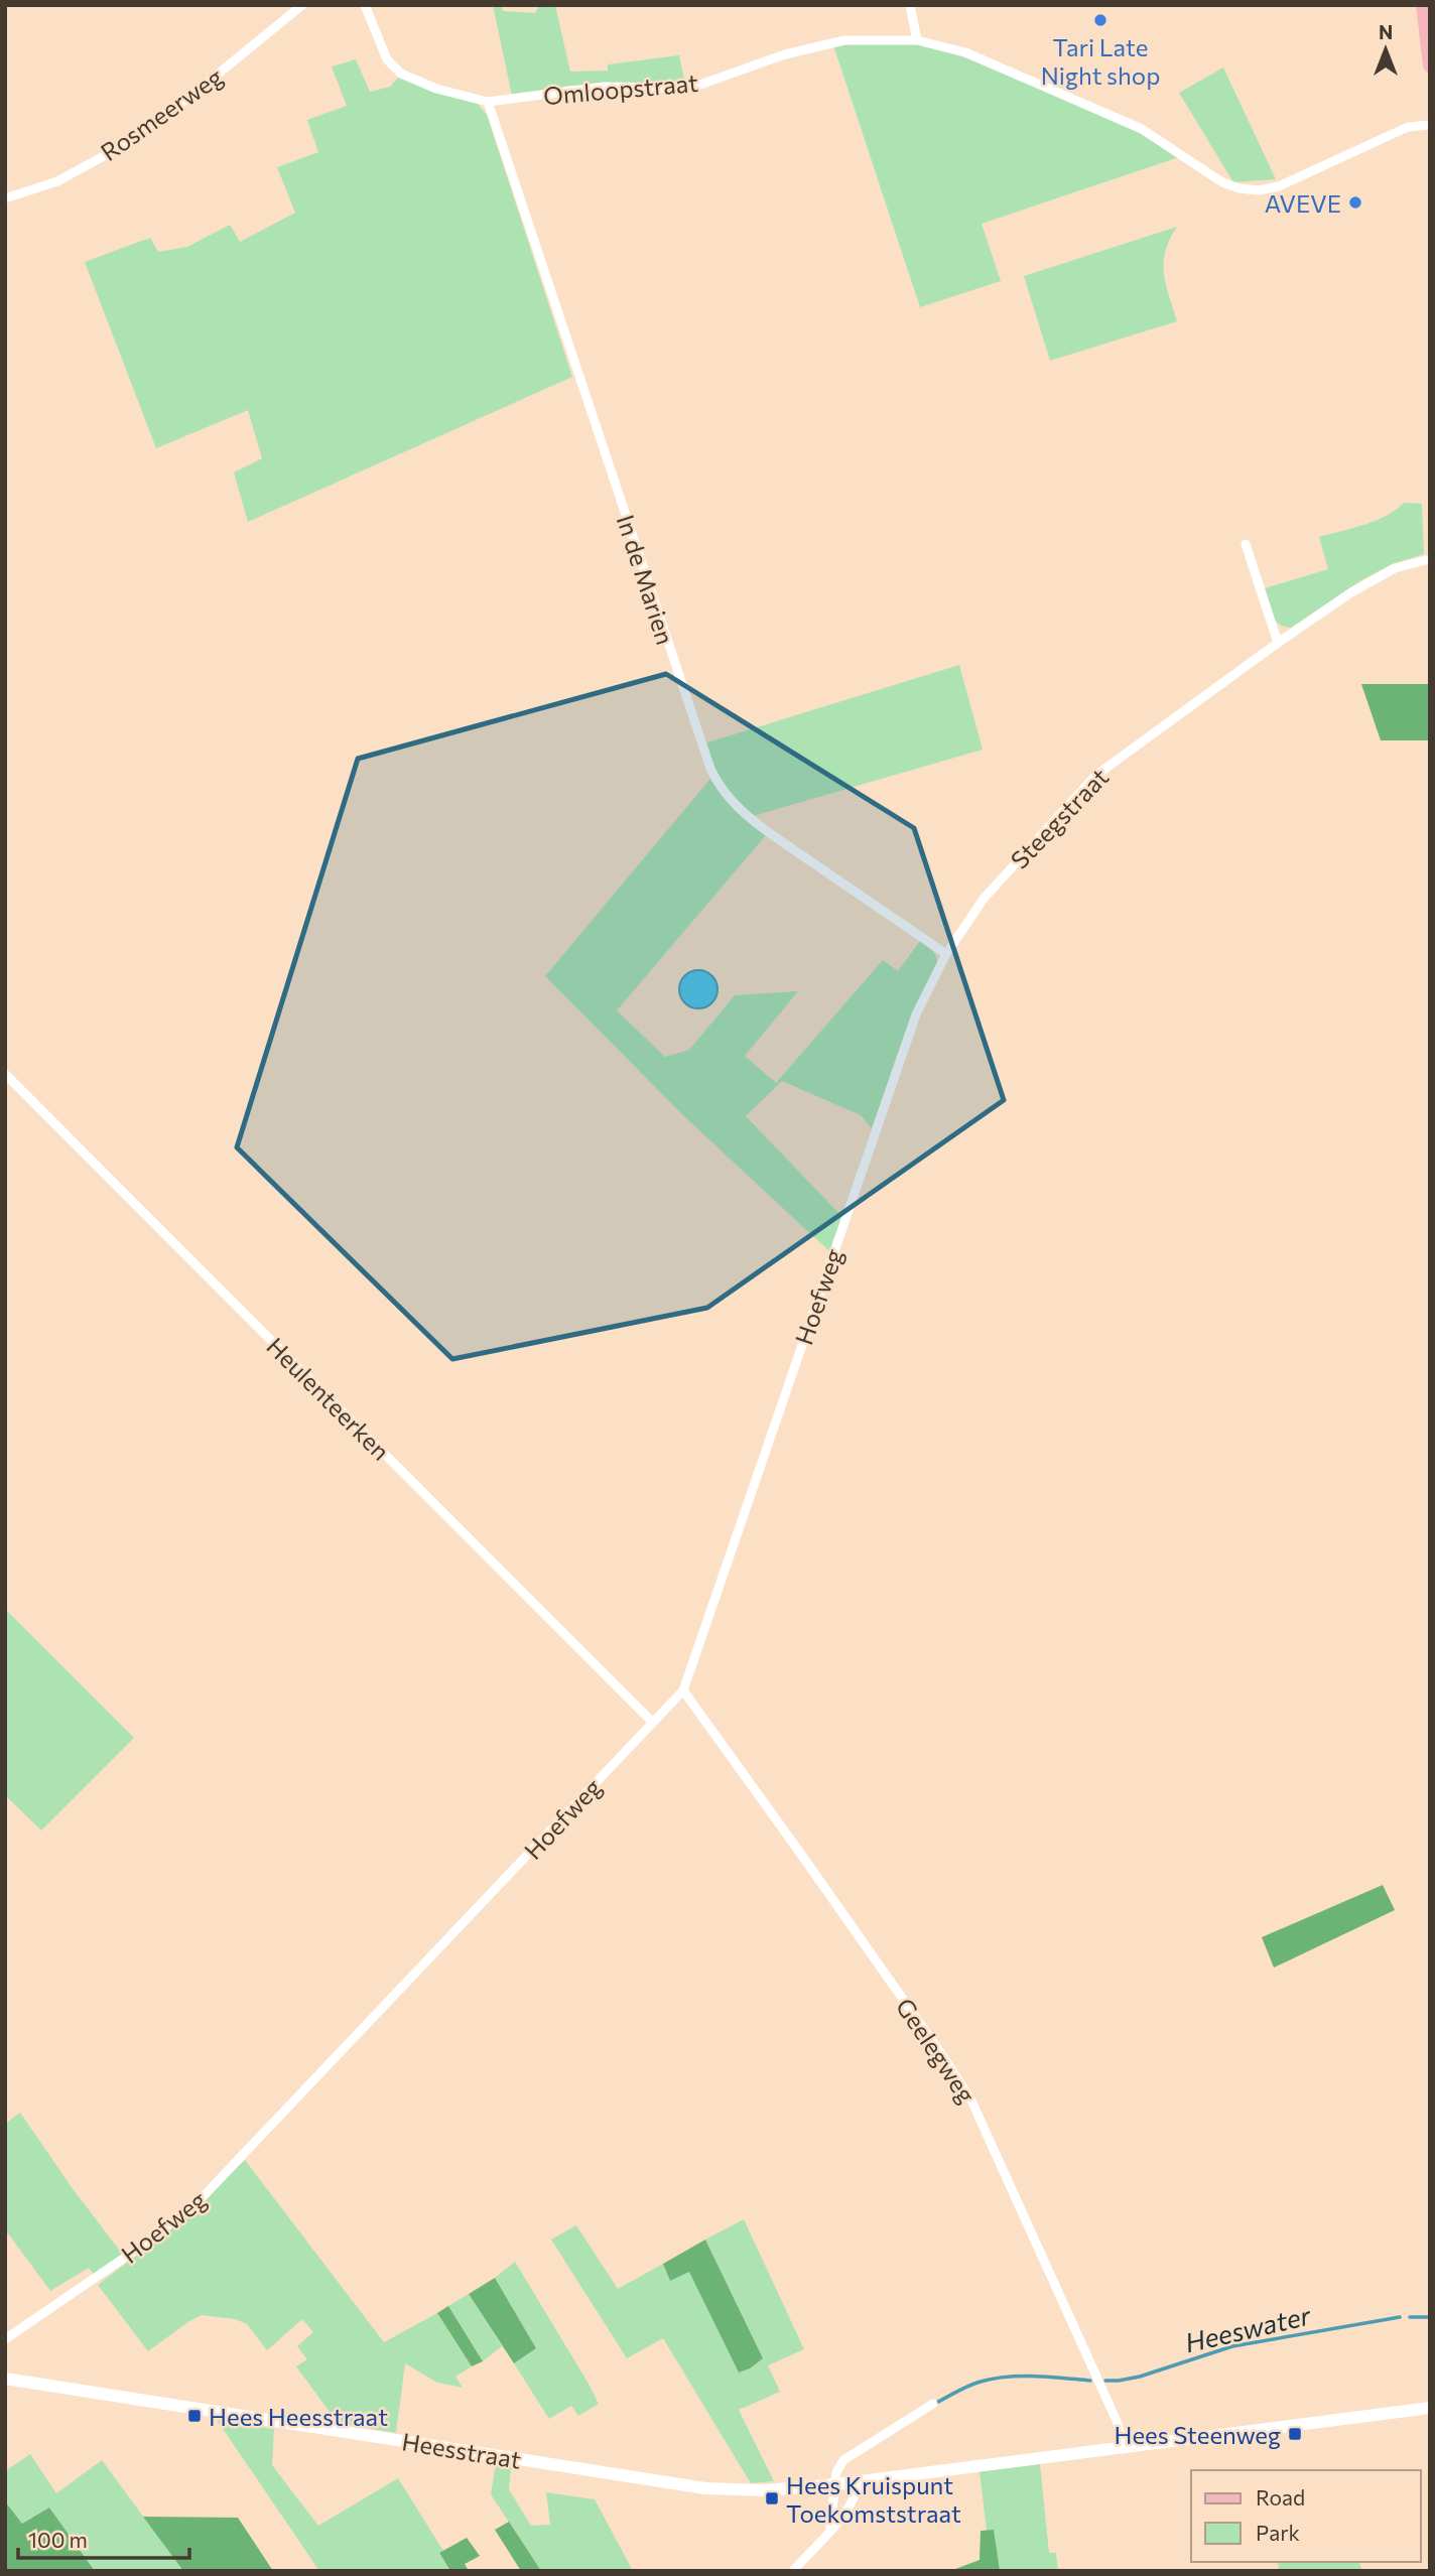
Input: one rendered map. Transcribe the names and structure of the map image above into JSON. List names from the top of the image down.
{
  "streets": {
    "street": [
      "Omloopstraat",
      "Rosmeerweg",
      "In de Marien",
      "Steegstraat",
      "Hoefweg",
      "Heulenteerken",
      "Geelegweg",
      "Heesstraat"
    ]
  },
  "crossings": [
    ["Omloopstraat", "In de Marien"],
    ["In de Marien", "Steegstraat"],
    ["Steegstraat", "Hoefweg"],
    ["Hoefweg", "Heulenteerken"],
    ["Hoefweg", "Geelegweg"],
    ["Geelegweg", "Heesstraat"]
  ],
  "water": ["Heeswater"],
  "places": {
    "other": ["Tari Late Night shop", "AVEVE"],
    "transit": ["Hees Heesstraat", "Hees Steenweg", "Hees Kruispunt Toekomststraat"]
  },
  "legend": ["Road", "Park"],
  "scale_bar": "100 m",
  "north": "top"
}
